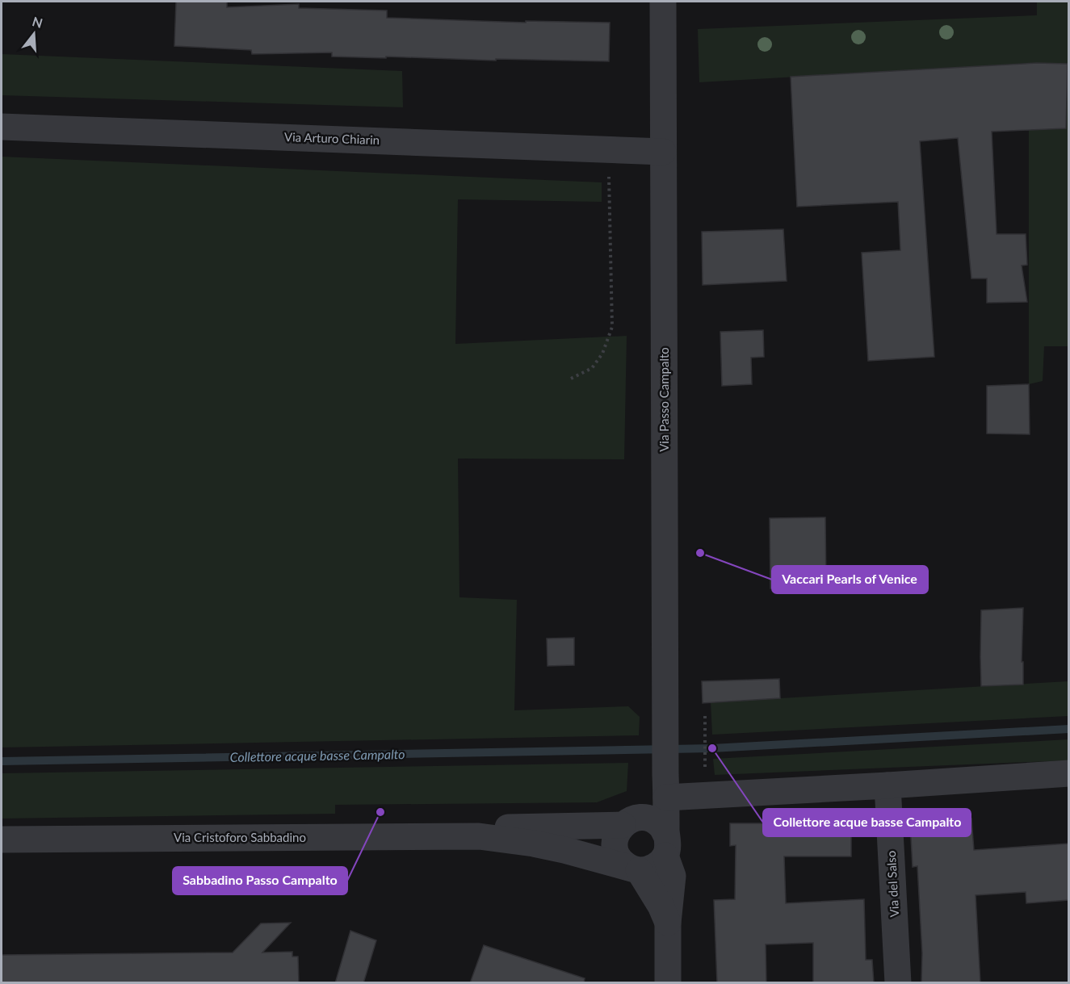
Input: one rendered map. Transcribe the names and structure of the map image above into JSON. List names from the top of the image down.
{
  "streets": {
    "street": [
      "Via Arturo Chiarin",
      "Via Passo Campalto",
      "Via Cristoforo Sabbadino",
      "Via del Salso"
    ]
  },
  "crossings": [
    ["Via Arturo Chiarin", "Via Passo Campalto"],
    ["Via Passo Campalto", "Via Cristoforo Sabbadino"]
  ],
  "water": ["Collettore acque basse Campalto"],
  "places": ["Vaccari Pearls of Venice", "Collettore acque basse Campalto", "Sabbadino Passo Campalto"],
  "north": "top"
}
